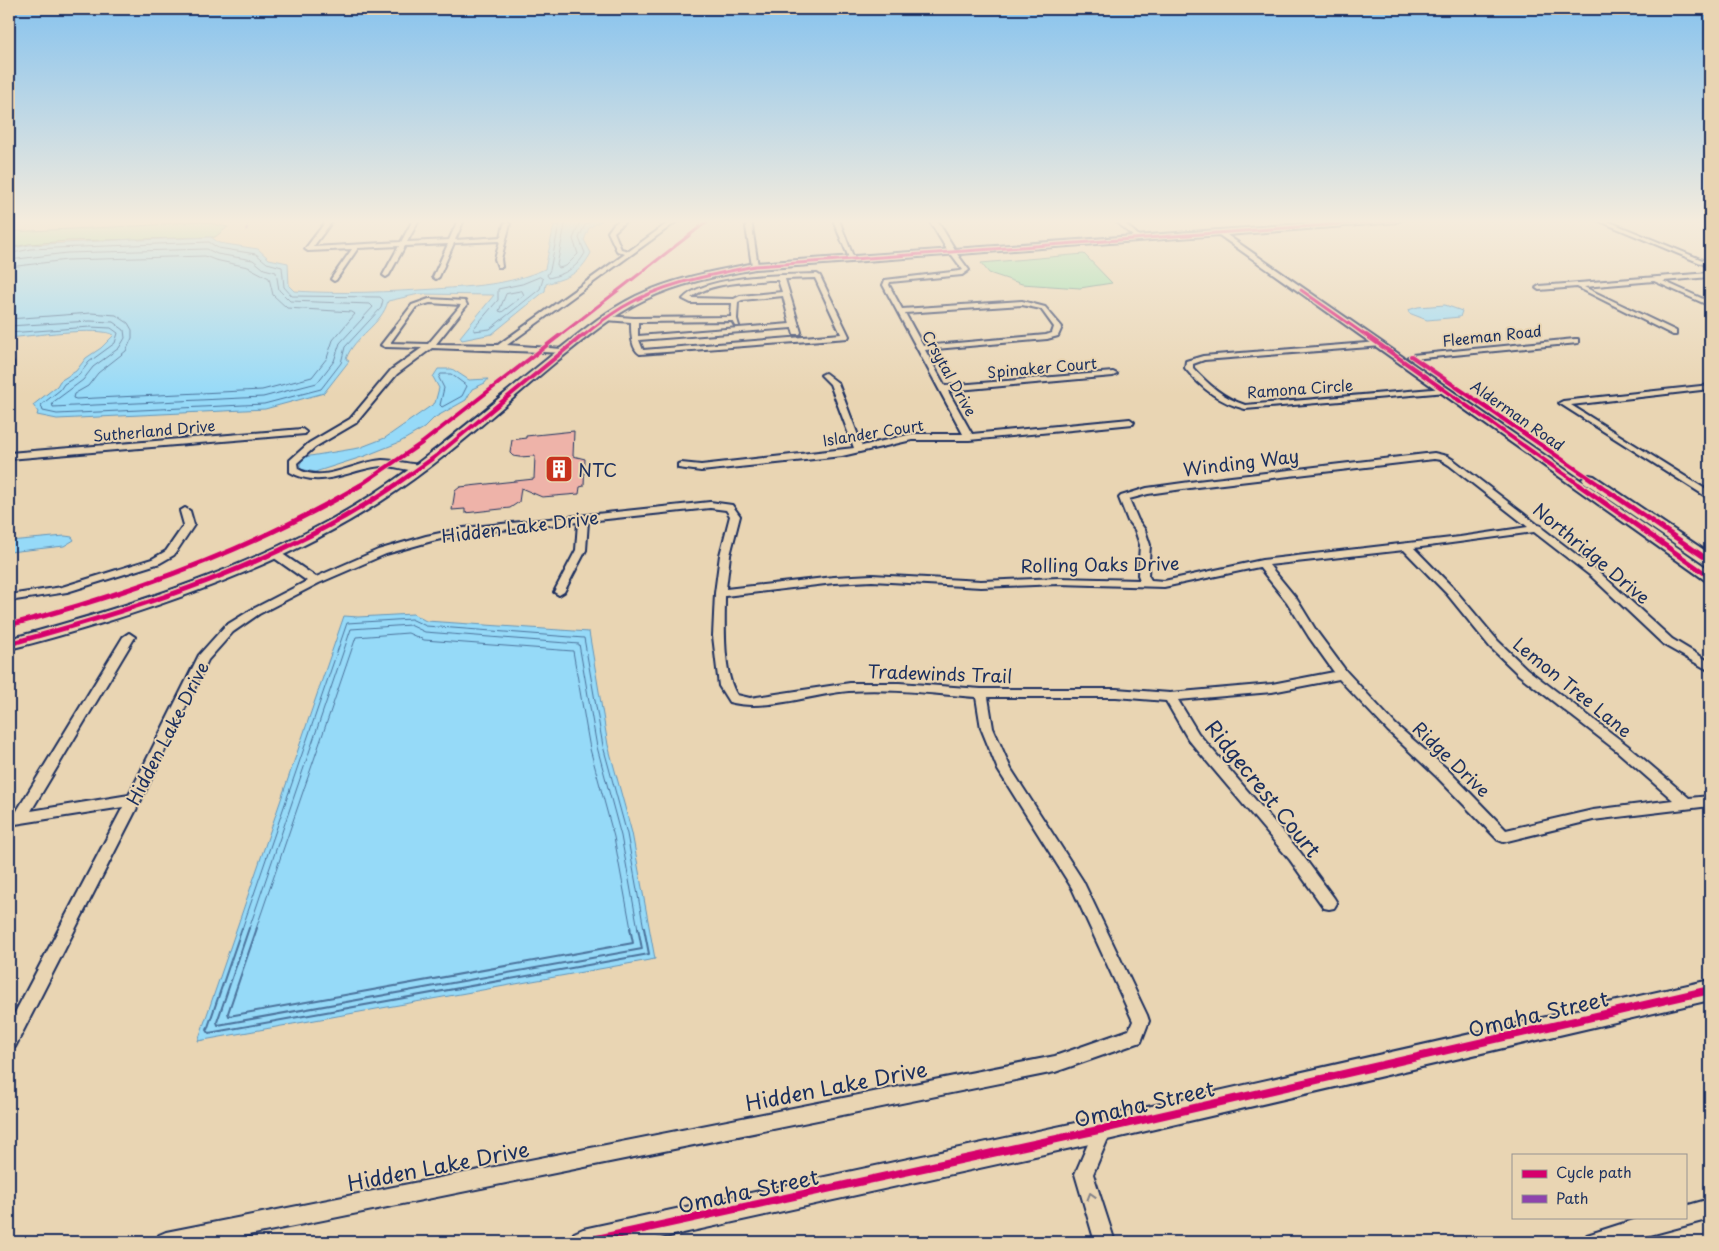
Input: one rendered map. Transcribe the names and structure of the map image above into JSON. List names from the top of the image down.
{
  "streets": {
    "main road": ["Alderman Road"],
    "street": [
      "Fleeman Road",
      "Spinaker Court",
      "Crsytal Drive",
      "Ramona Circle",
      "Sutherland Drive",
      "Islander Court",
      "Winding Way",
      "Hidden Lake Drive",
      "Northridge Drive",
      "Rolling Oaks Drive",
      "Tradewinds Trail",
      "Lemon Tree Lane",
      "Ridge Drive",
      "Ridgecrest Court",
      "Omaha Street"
    ]
  },
  "crossings": [
    ["Fleeman Road", "Alderman Road"],
    ["Spinaker Court", "Crsytal Drive"],
    ["Crsytal Drive", "Islander Court"],
    ["Ramona Circle", "Alderman Road"],
    ["Winding Way", "Northridge Drive"],
    ["Winding Way", "Rolling Oaks Drive"],
    ["Hidden Lake Drive", "Tradewinds Trail"],
    ["Northridge Drive", "Rolling Oaks Drive"],
    ["Rolling Oaks Drive", "Tradewinds Trail"],
    ["Rolling Oaks Drive", "Lemon Tree Lane"],
    ["Rolling Oaks Drive", "Ridge Drive"],
    ["Tradewinds Trail", "Ridge Drive"],
    ["Tradewinds Trail", "Ridgecrest Court"],
    ["Lemon Tree Lane", "Ridge Drive"]
  ],
  "places": {
    "building": ["NTC"]
  },
  "legend": ["Cycle path", "Path"]
}
